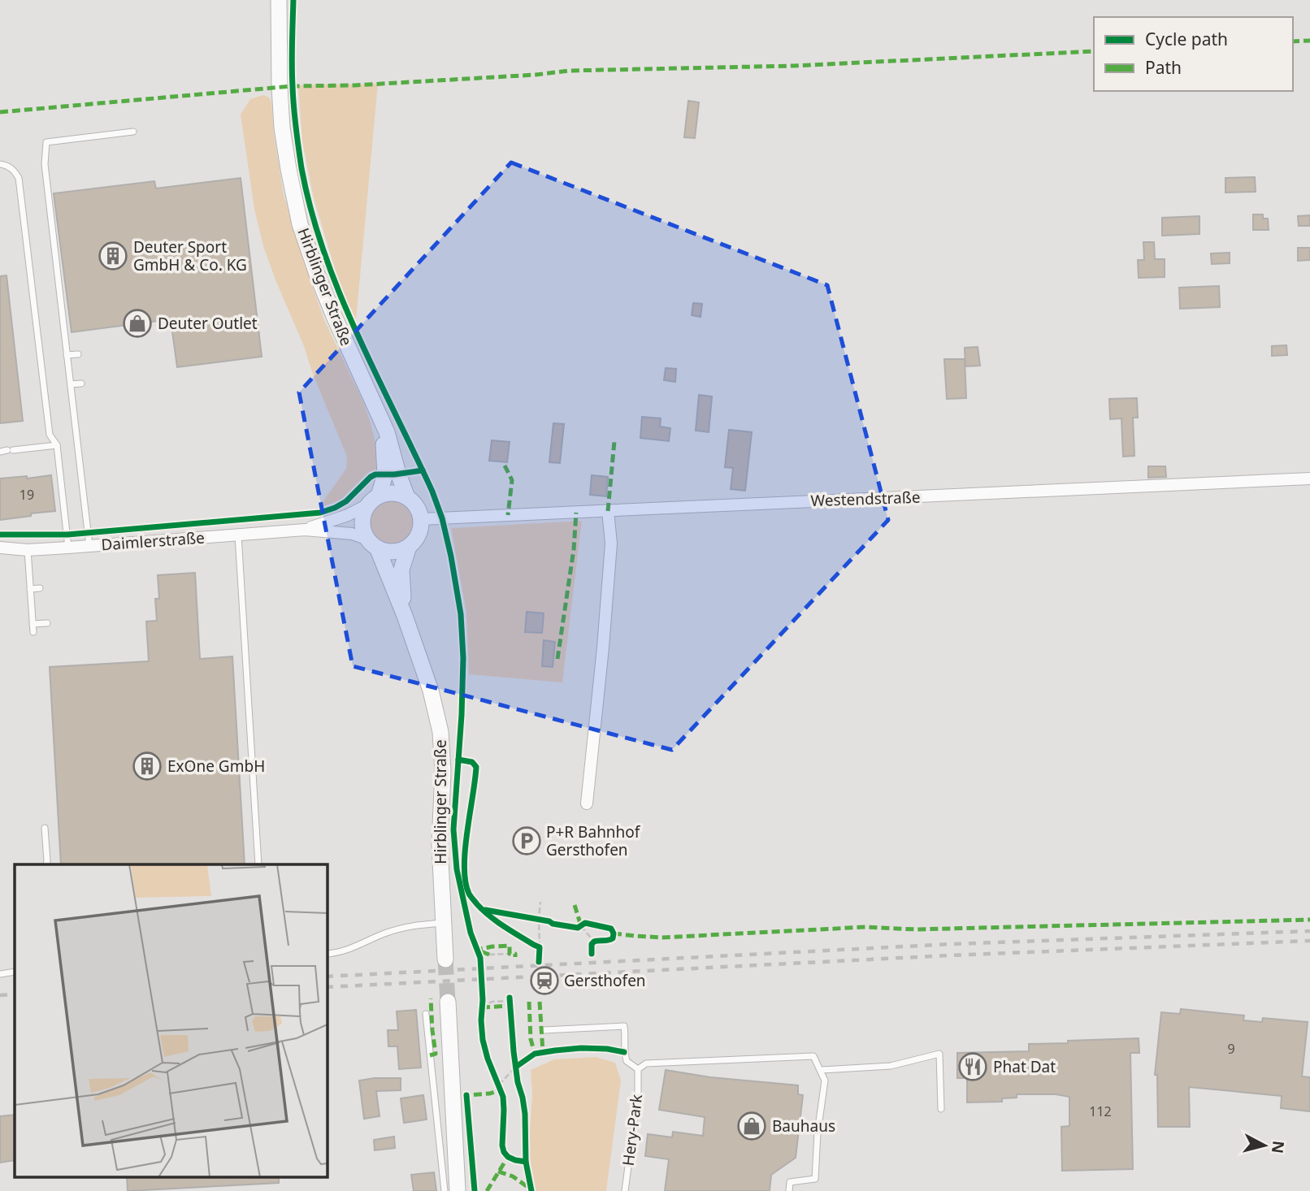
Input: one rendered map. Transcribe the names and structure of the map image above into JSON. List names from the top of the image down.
{
  "streets": {
    "main road": ["Hirblinger Straße"],
    "street": ["Westendstraße", "Daimlerstraße"],
    "lane": ["Hery-Park"]
  },
  "crossings": [
    ["Hirblinger Straße", "Westendstraße"],
    ["Hirblinger Straße", "Daimlerstraße"],
    ["Westendstraße", "Daimlerstraße"]
  ],
  "places": {
    "building": ["Deuter Sport GmbH & Co. KG", "ExOne GmbH"],
    "shop": ["Deuter Outlet", "Bauhaus"],
    "parking": ["P+R Bahnhof Gersthofen"],
    "station": ["Gersthofen"],
    "restaurant": ["Phat Dat"]
  },
  "house_numbers": ["19", "9", "112"],
  "legend": ["Cycle path", "Path"],
  "north": "right"
}
